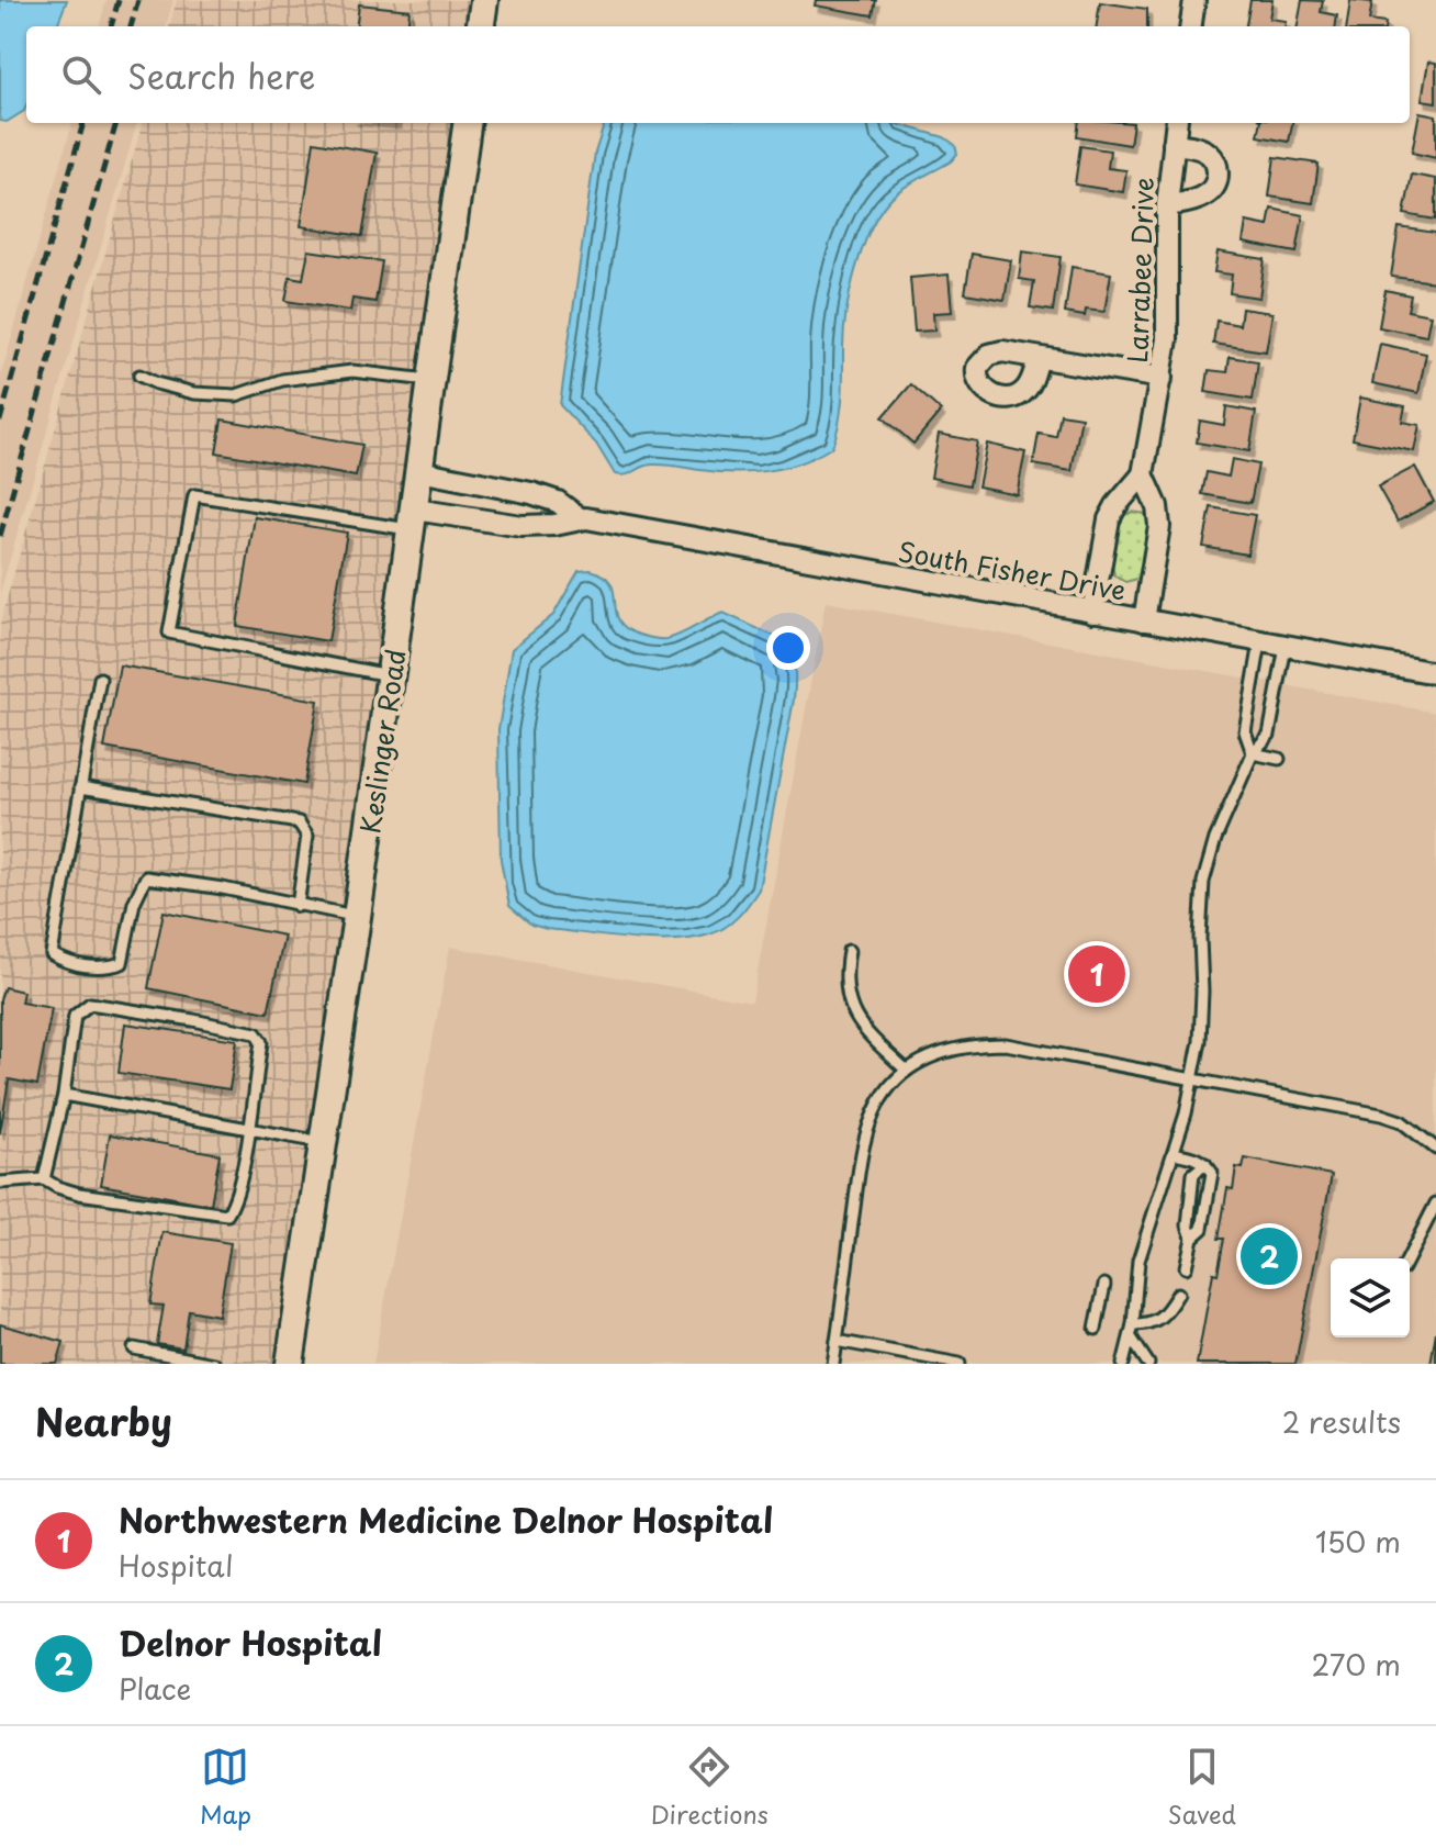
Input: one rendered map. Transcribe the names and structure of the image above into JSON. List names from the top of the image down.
{
  "streets": {
    "main road": ["Keslinger Road"],
    "street": ["Larrabee Drive", "South Fisher Drive"]
  },
  "crossings": [
    ["Larrabee Drive", "South Fisher Drive"],
    ["South Fisher Drive", "Keslinger Road"]
  ],
  "page": {
    "search": "Search here",
    "pins": ["1", "2"],
    "heading": ["Nearby", "2 results"],
    "list": [
      {
        "mark": "1",
        "name": "Northwestern Medicine Delnor Hospital",
        "note": "Hospital",
        "value": "150 m"
      },
      {
        "mark": "2",
        "name": "Delnor Hospital",
        "note": "Place",
        "value": "270 m"
      }
    ],
    "nav": ["Map", "Directions", "Saved"]
  }
}
